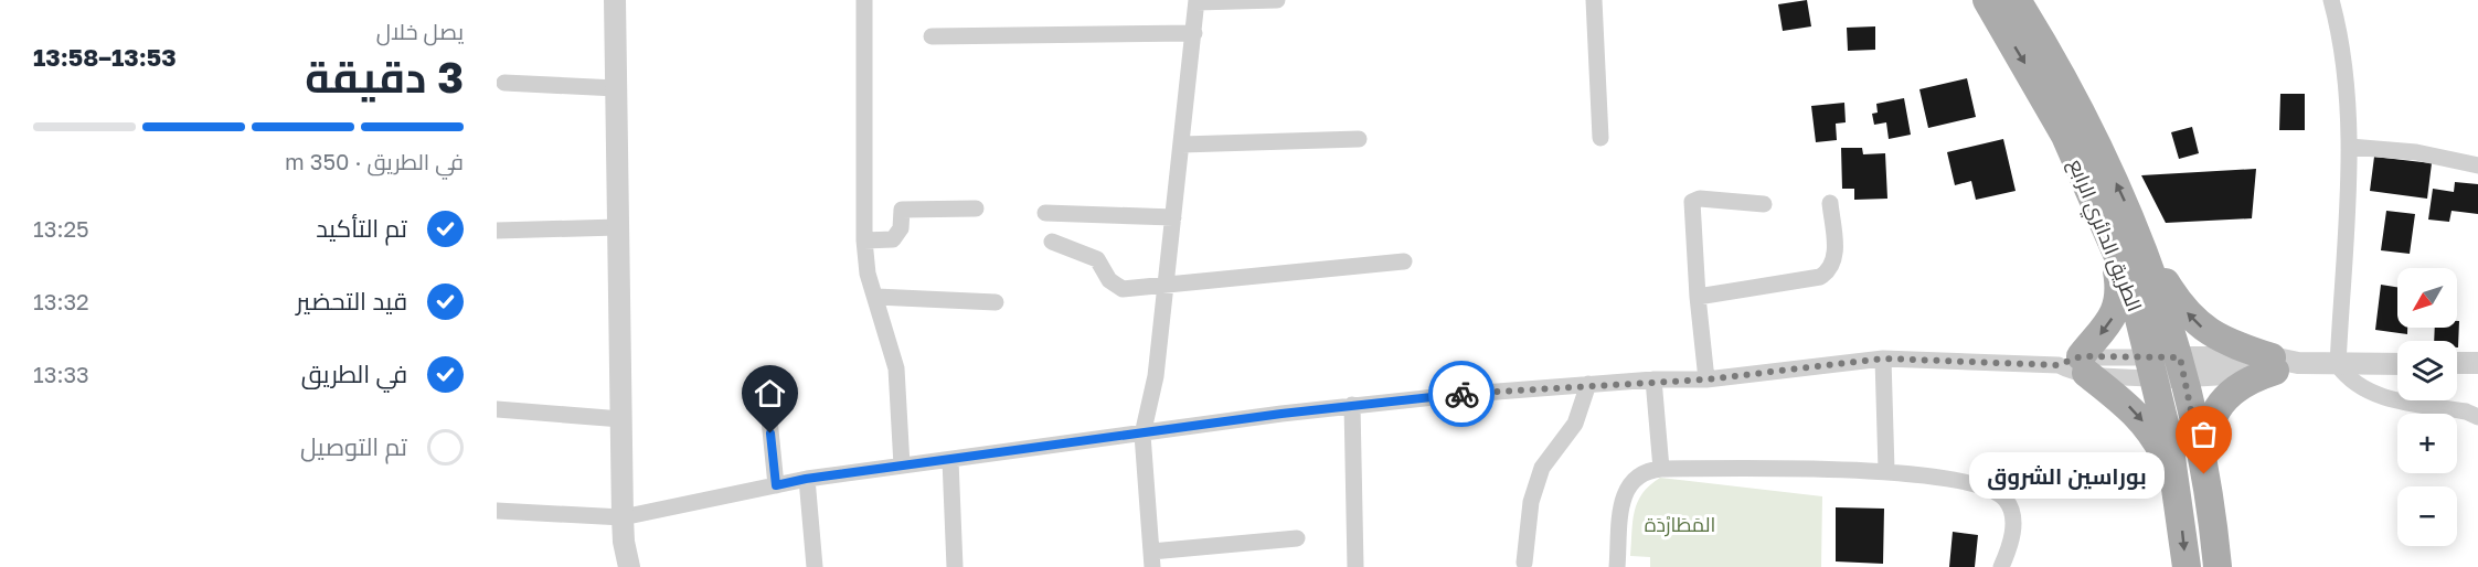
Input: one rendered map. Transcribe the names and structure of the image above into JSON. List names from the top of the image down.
{
  "streets": {
    "main road": ["الطريق الدائري الرابع"]
  },
  "parks": ["المَطَارْدَة"],
  "places": ["بوراسين الشروق"],
  "north": "bottom left",
  "page": {
    "heading": ["3 دقيقة", "يصل خلال", "13:53–13:58"],
    "bar": "في الطريق · 350 m",
    "list": [
      ["تم التأكيد", "13:25"],
      ["قيد التحضير", "13:32"],
      ["في الطريق", "13:33"],
      "تم التوصيل"
    ],
    "map_buttons": ["+", "−"],
    "bubble": "بوراسين الشروق"
  }
}
